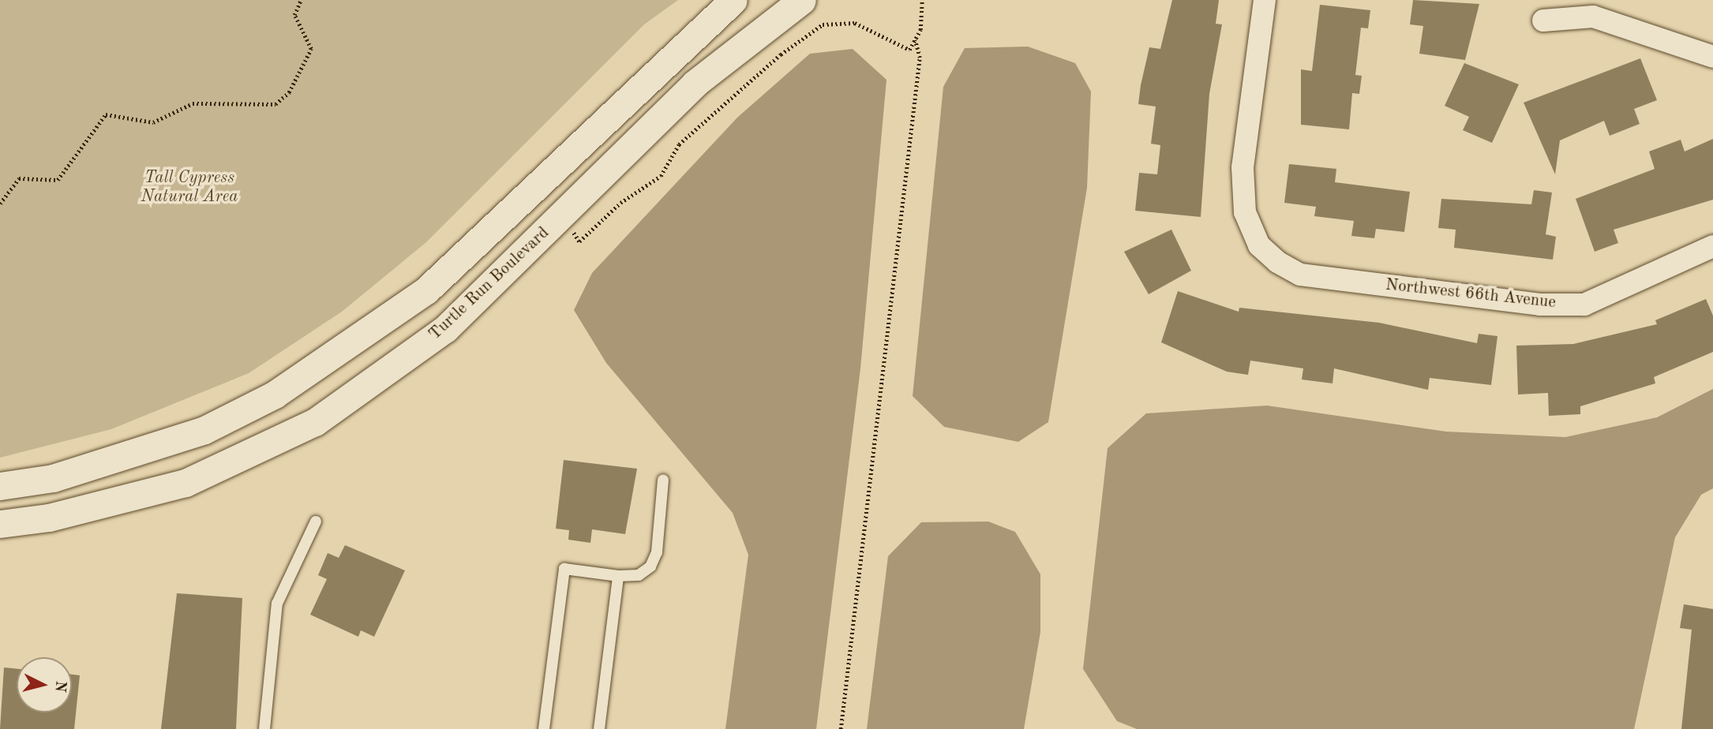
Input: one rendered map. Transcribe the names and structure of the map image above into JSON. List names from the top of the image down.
{
  "streets": {
    "street": ["Turtle Run Boulevard", "Northwest 66th Avenue"]
  },
  "parks": ["Tall Cypress Natural Area"],
  "north": "right"
}
